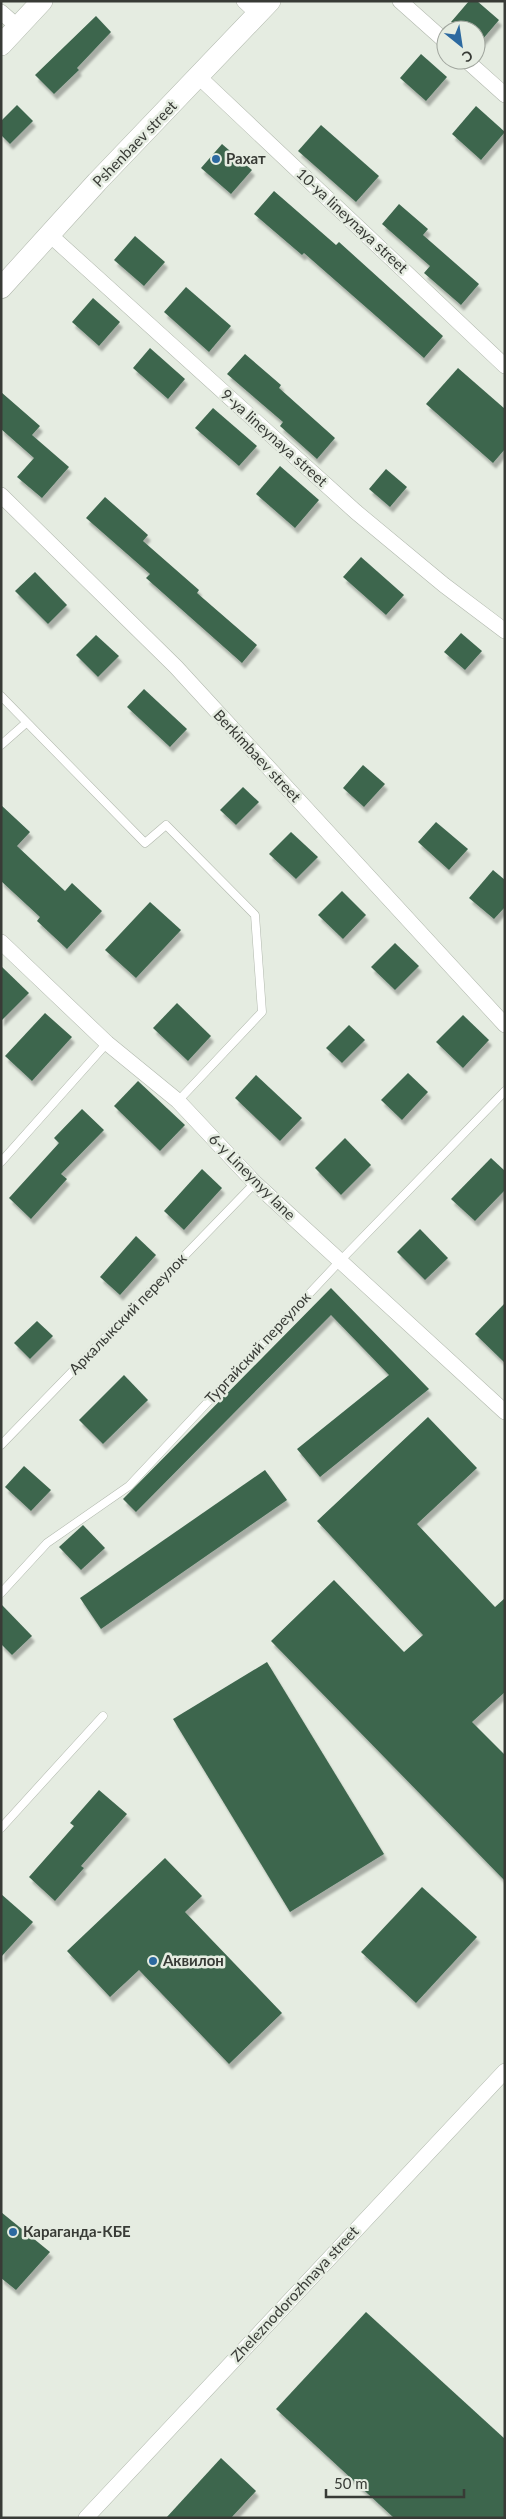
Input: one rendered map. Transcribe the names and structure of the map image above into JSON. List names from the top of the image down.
{
  "streets": {
    "street": [
      "Pshenbaev street",
      "10-ya lineynaya street",
      "9-ya lineynaya street",
      "Berkimbaev street",
      "6-y Lineynyy lane",
      "Zheleznodorozhnaya street"
    ],
    "lane": ["Аркалыкский переулок", "Тургайский переулок"]
  },
  "crossings": [
    ["Pshenbaev street", "10-ya lineynaya street"],
    ["Pshenbaev street", "9-ya lineynaya street"],
    ["6-y Lineynyy lane", "Аркалыкский переулок"],
    ["6-y Lineynyy lane", "Тургайский переулок"]
  ],
  "places": ["Рахат", "Аквилон", "Караганда-КБЕ"],
  "scale_bar": "50 m",
  "north": "bottom right"
}
